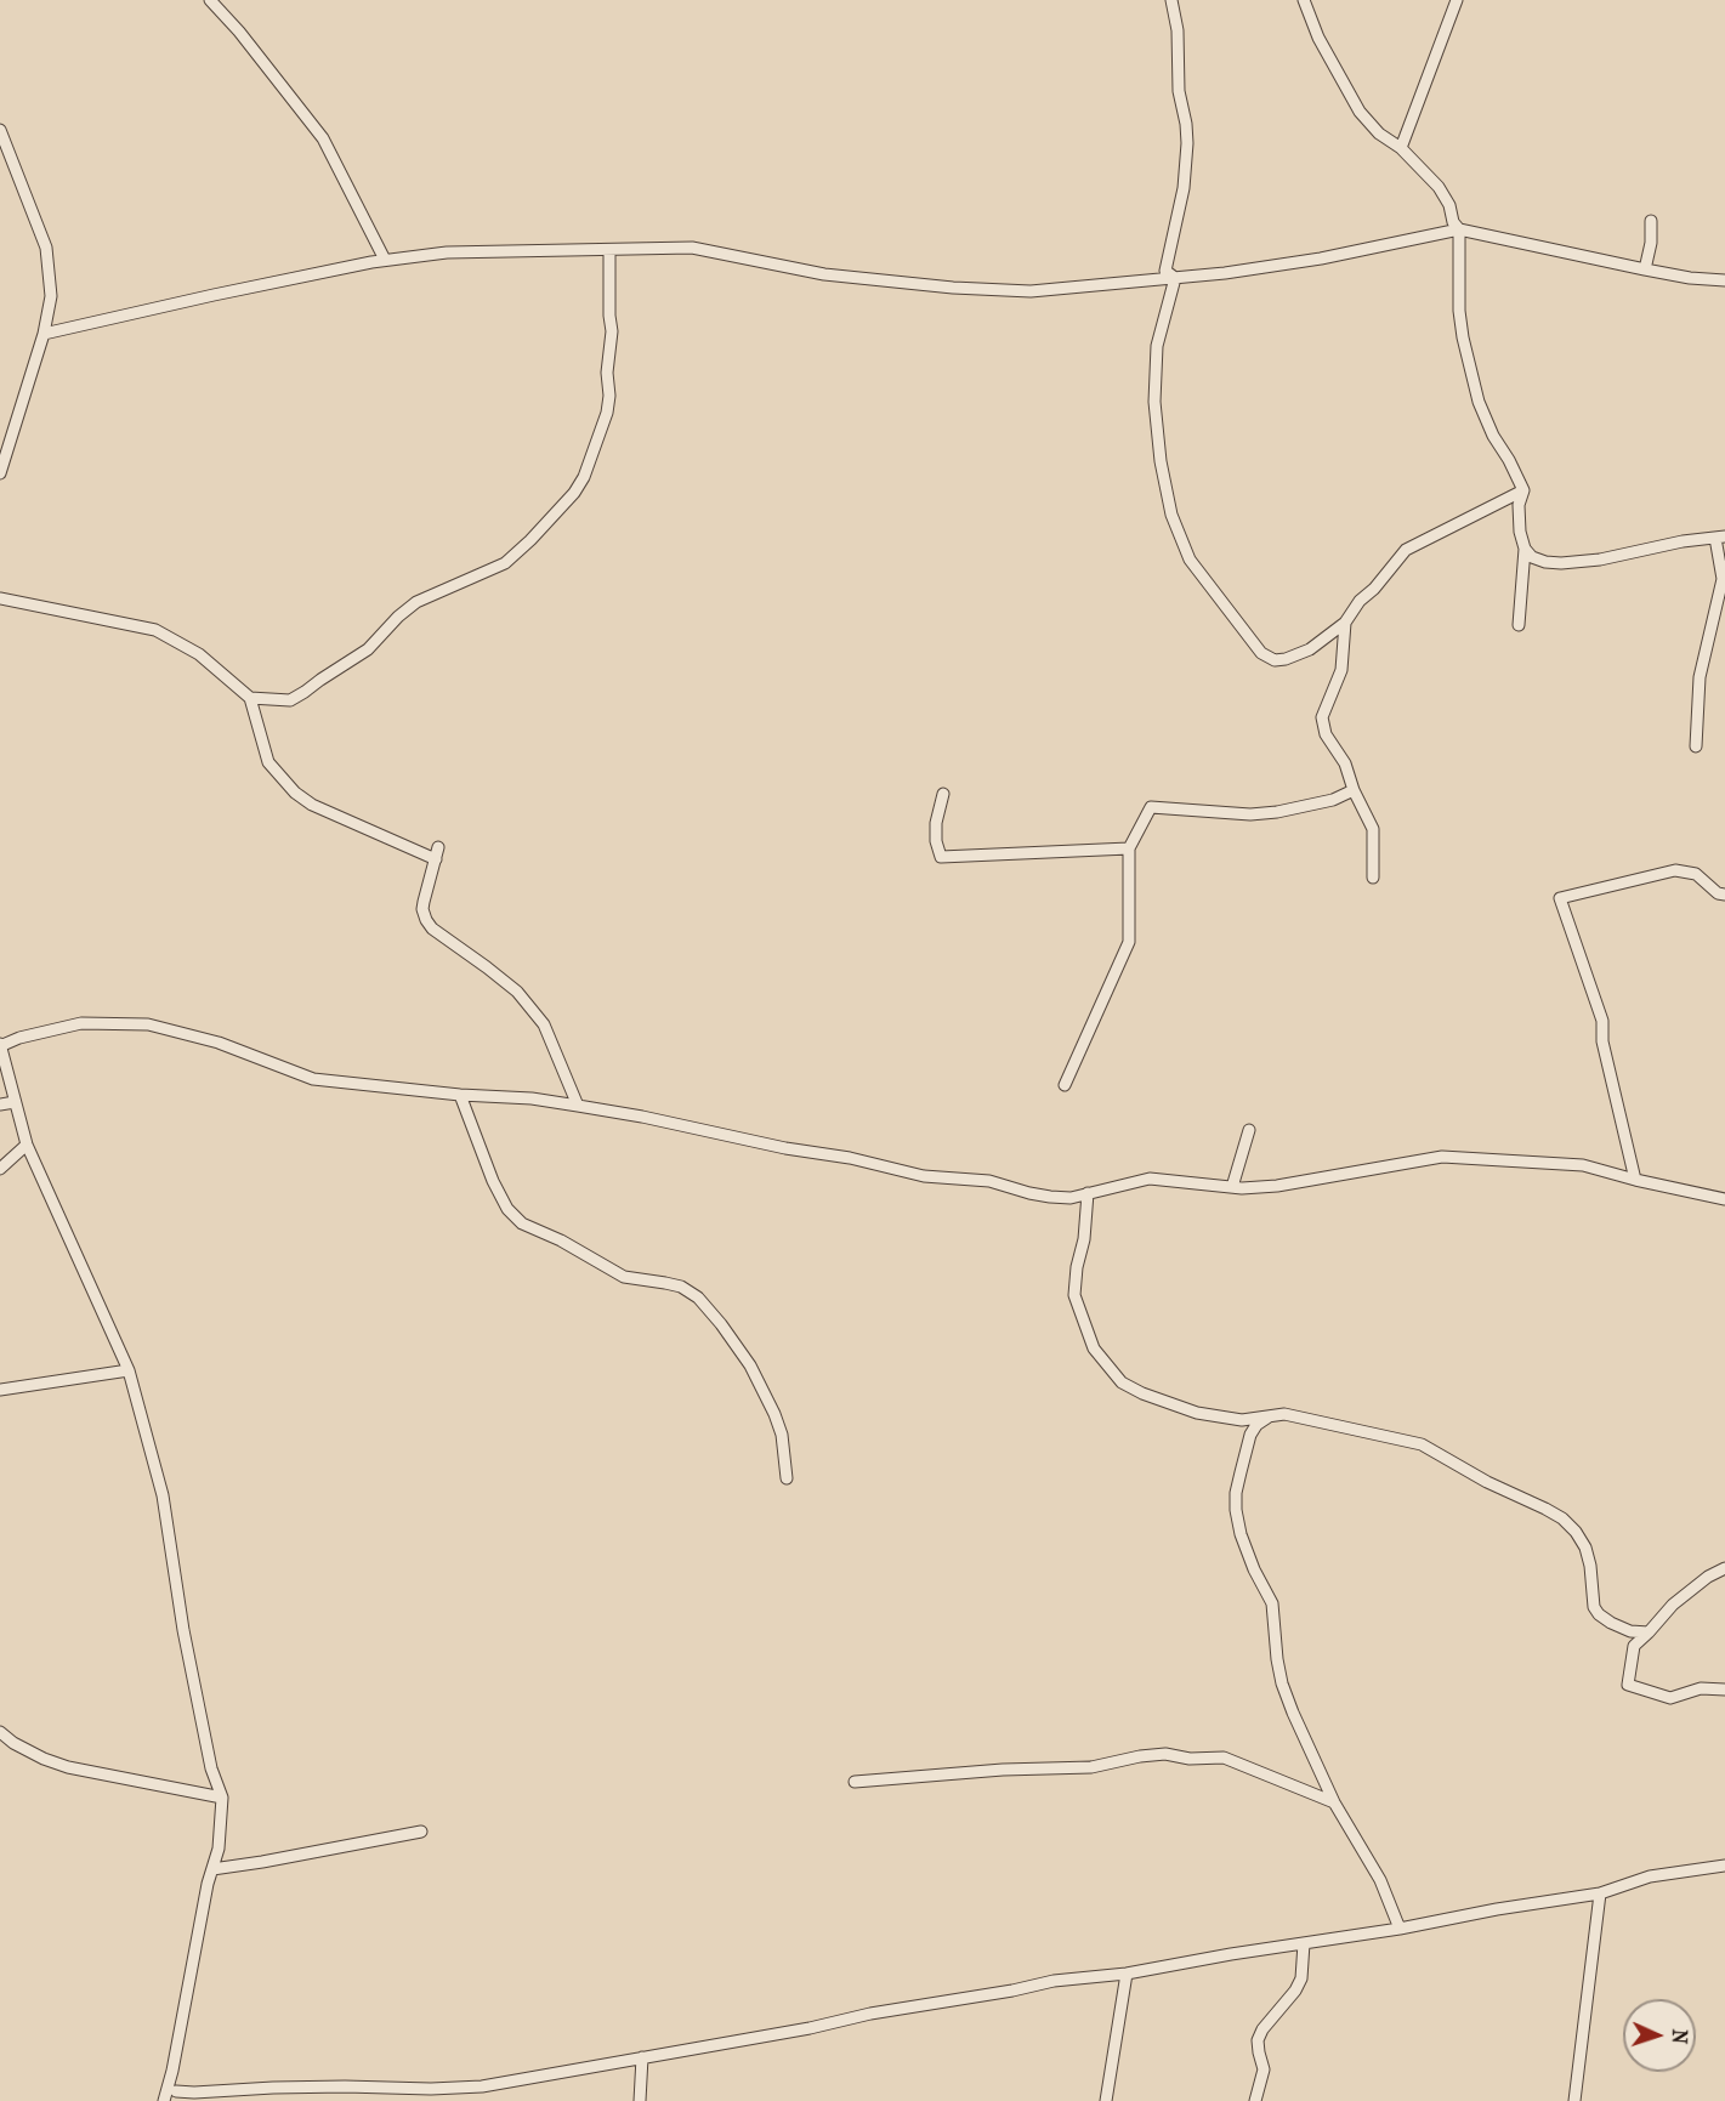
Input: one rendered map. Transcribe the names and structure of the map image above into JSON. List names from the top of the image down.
{
  "north": "right"
}
